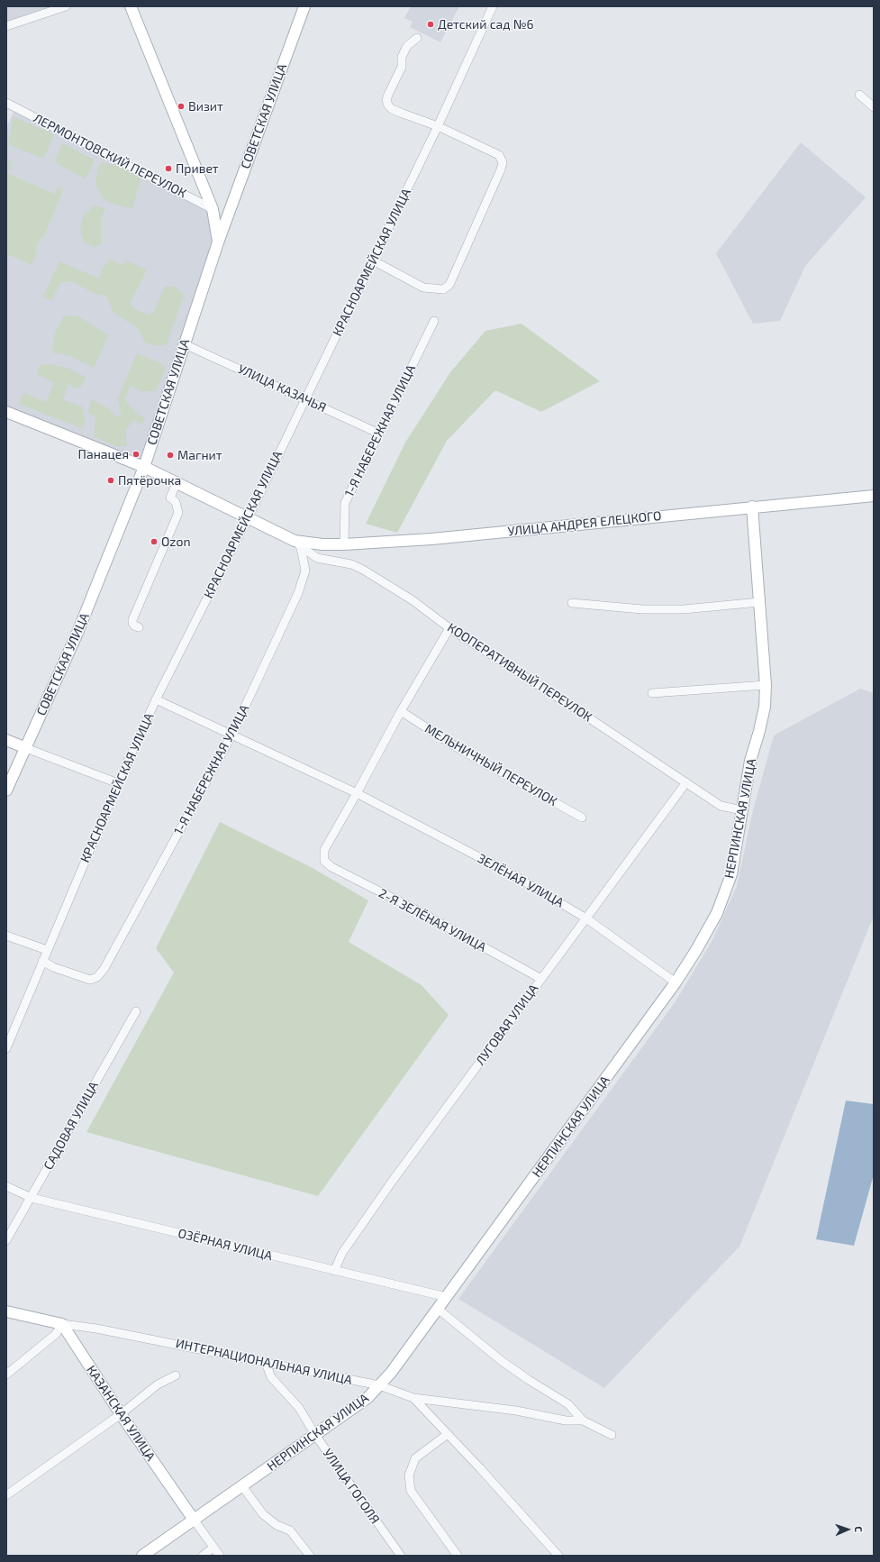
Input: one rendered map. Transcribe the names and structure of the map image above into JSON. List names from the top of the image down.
{
  "streets": {
    "main road": [
      "СОВЕТСКАЯ УЛИЦА",
      "УЛИЦА АНДРЕЯ ЕЛЕЦКОГО",
      "НЕРПИНСКАЯ УЛИЦА",
      "КАЗАНСКАЯ УЛИЦА"
    ],
    "street": [
      "ЛЕРМОНТОВСКИЙ ПЕРЕУЛОК",
      "КРАСНОАРМЕЙСКАЯ УЛИЦА",
      "УЛИЦА КАЗАЧЬЯ",
      "1-Я НАБЕРЕЖНАЯ УЛИЦА",
      "КООПЕРАТИВНЫЙ ПЕРЕУЛОК",
      "МЕЛЬНИЧНЫЙ ПЕРЕУЛОК",
      "ЗЕЛЁНАЯ УЛИЦА",
      "2-Я ЗЕЛЁНАЯ УЛИЦА",
      "ЛУГОВАЯ УЛИЦА",
      "САДОВАЯ УЛИЦА",
      "ОЗЁРНАЯ УЛИЦА",
      "ИНТЕРНАЦИОНАЛЬНАЯ УЛИЦА",
      "УЛИЦА ГОГОЛЯ"
    ]
  },
  "crossings": [
    ["СОВЕТСКАЯ УЛИЦА", "УЛИЦА КАЗАЧЬЯ"],
    ["СОВЕТСКАЯ УЛИЦА", "УЛИЦА АНДРЕЯ ЕЛЕЦКОГО"],
    ["КРАСНОАРМЕЙСКАЯ УЛИЦА", "УЛИЦА КАЗАЧЬЯ"],
    ["КРАСНОАРМЕЙСКАЯ УЛИЦА", "1-Я НАБЕРЕЖНАЯ УЛИЦА"],
    ["КРАСНОАРМЕЙСКАЯ УЛИЦА", "УЛИЦА АНДРЕЯ ЕЛЕЦКОГО"],
    ["КРАСНОАРМЕЙСКАЯ УЛИЦА", "ЗЕЛЁНАЯ УЛИЦА"],
    ["УЛИЦА КАЗАЧЬЯ", "1-Я НАБЕРЕЖНАЯ УЛИЦА"],
    ["1-Я НАБЕРЕЖНАЯ УЛИЦА", "УЛИЦА АНДРЕЯ ЕЛЕЦКОГО"],
    ["1-Я НАБЕРЕЖНАЯ УЛИЦА", "КООПЕРАТИВНЫЙ ПЕРЕУЛОК"],
    ["1-Я НАБЕРЕЖНАЯ УЛИЦА", "ЗЕЛЁНАЯ УЛИЦА"],
    ["УЛИЦА АНДРЕЯ ЕЛЕЦКОГО", "КООПЕРАТИВНЫЙ ПЕРЕУЛОК"],
    ["УЛИЦА АНДРЕЯ ЕЛЕЦКОГО", "НЕРПИНСКАЯ УЛИЦА"],
    ["КООПЕРАТИВНЫЙ ПЕРЕУЛОК", "НЕРПИНСКАЯ УЛИЦА"],
    ["КООПЕРАТИВНЫЙ ПЕРЕУЛОК", "ЛУГОВАЯ УЛИЦА"],
    ["НЕРПИНСКАЯ УЛИЦА", "ЗЕЛЁНАЯ УЛИЦА"],
    ["НЕРПИНСКАЯ УЛИЦА", "ОЗЁРНАЯ УЛИЦА"],
    ["НЕРПИНСКАЯ УЛИЦА", "ИНТЕРНАЦИОНАЛЬНАЯ УЛИЦА"],
    ["НЕРПИНСКАЯ УЛИЦА", "КАЗАНСКАЯ УЛИЦА"],
    ["НЕРПИНСКАЯ УЛИЦА", "УЛИЦА ГОГОЛЯ"],
    ["ЗЕЛЁНАЯ УЛИЦА", "2-Я ЗЕЛЁНАЯ УЛИЦА"],
    ["ЗЕЛЁНАЯ УЛИЦА", "ЛУГОВАЯ УЛИЦА"],
    ["2-Я ЗЕЛЁНАЯ УЛИЦА", "ЛУГОВАЯ УЛИЦА"],
    ["ЛУГОВАЯ УЛИЦА", "ОЗЁРНАЯ УЛИЦА"],
    ["САДОВАЯ УЛИЦА", "ОЗЁРНАЯ УЛИЦА"],
    ["ИНТЕРНАЦИОНАЛЬНАЯ УЛИЦА", "КАЗАНСКАЯ УЛИЦА"],
    ["ИНТЕРНАЦИОНАЛЬНАЯ УЛИЦА", "УЛИЦА ГОГОЛЯ"]
  ],
  "places": [
    "Детский сад №6",
    "Визит",
    "Привет",
    "Панацея",
    "Магнит",
    "Пятёрочка",
    "Ozon"
  ],
  "north": "right"
}
